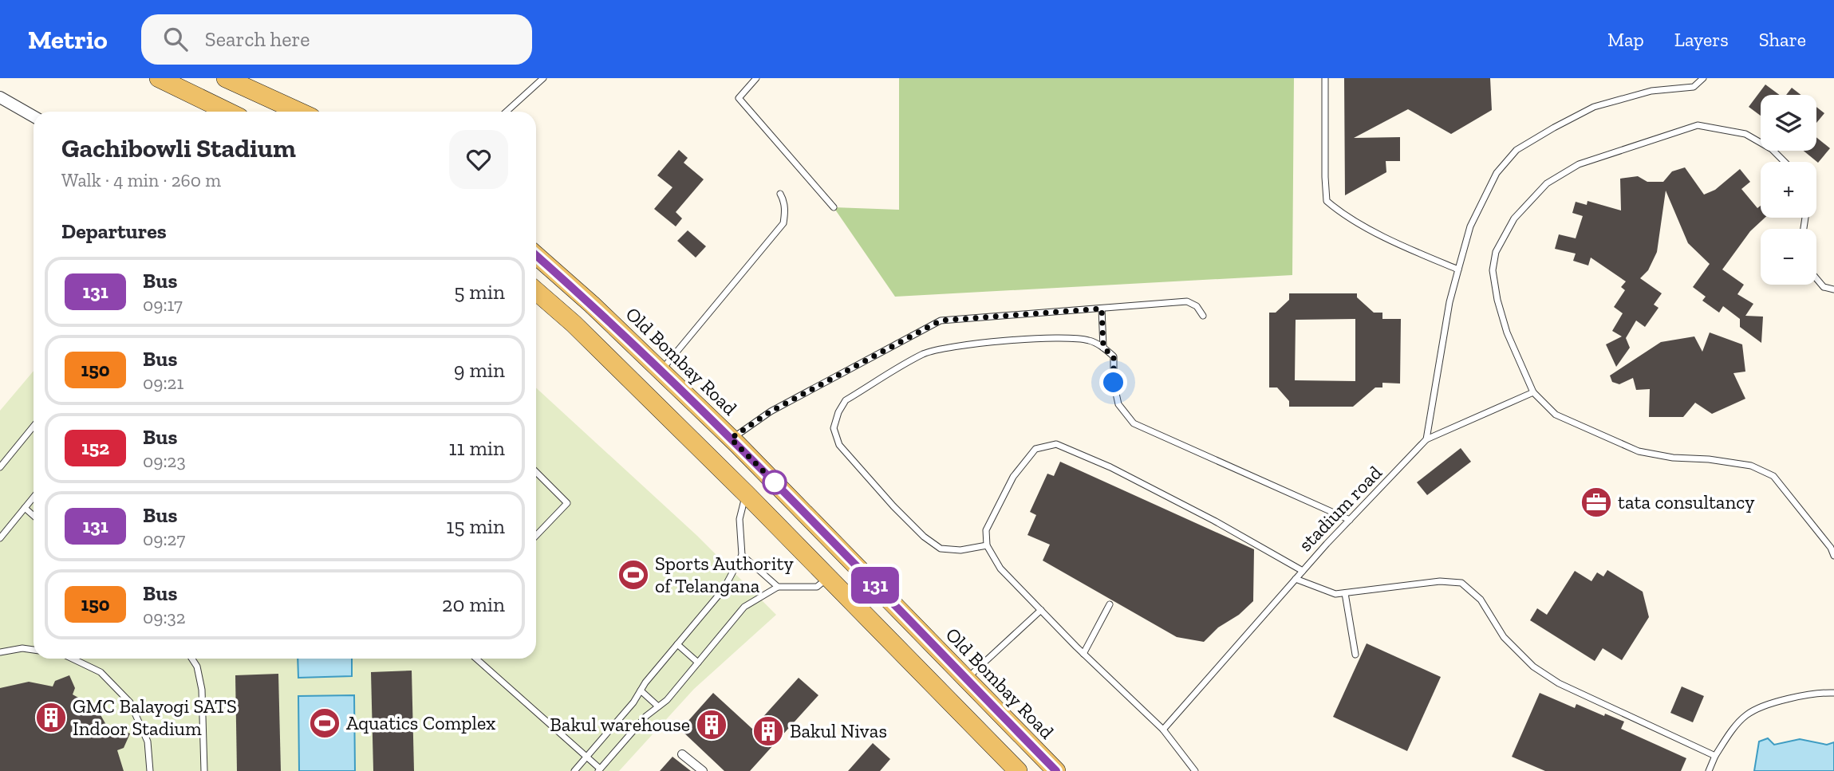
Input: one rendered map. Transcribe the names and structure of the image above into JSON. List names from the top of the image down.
{
  "streets": {
    "main road": ["Old Bombay Road"],
    "lane": ["stadium road"]
  },
  "places": {
    "office": ["tata consultancy"],
    "sports": ["Sports Authority of Telangana", "Aquatics Complex"],
    "building": ["GMC Balayogi SATS Indoor Stadium", "Bakul warehouse", "Bakul Nivas"]
  },
  "lines": ["bus line 131"],
  "page": {
    "header": "Metrio",
    "search": "Search here",
    "nav": ["Map", "Layers", "Share"],
    "on_map": "131",
    "map_buttons": ["+", "−"],
    "heading": [
      ["Gachibowli Stadium", "Walk · 4 min · 260 m"],
      "Departures"
    ],
    "list": [
      {
        "mark": "131",
        "name": "Bus",
        "note": "09:17",
        "value": "5 min"
      },
      {
        "mark": "150",
        "name": "Bus",
        "note": "09:21",
        "value": "9 min"
      },
      {
        "mark": "152",
        "name": "Bus",
        "note": "09:23",
        "value": "11 min"
      },
      {
        "mark": "131",
        "name": "Bus",
        "note": "09:27",
        "value": "15 min"
      },
      {
        "mark": "150",
        "name": "Bus",
        "note": "09:32",
        "value": "20 min"
      }
    ]
  }
}
